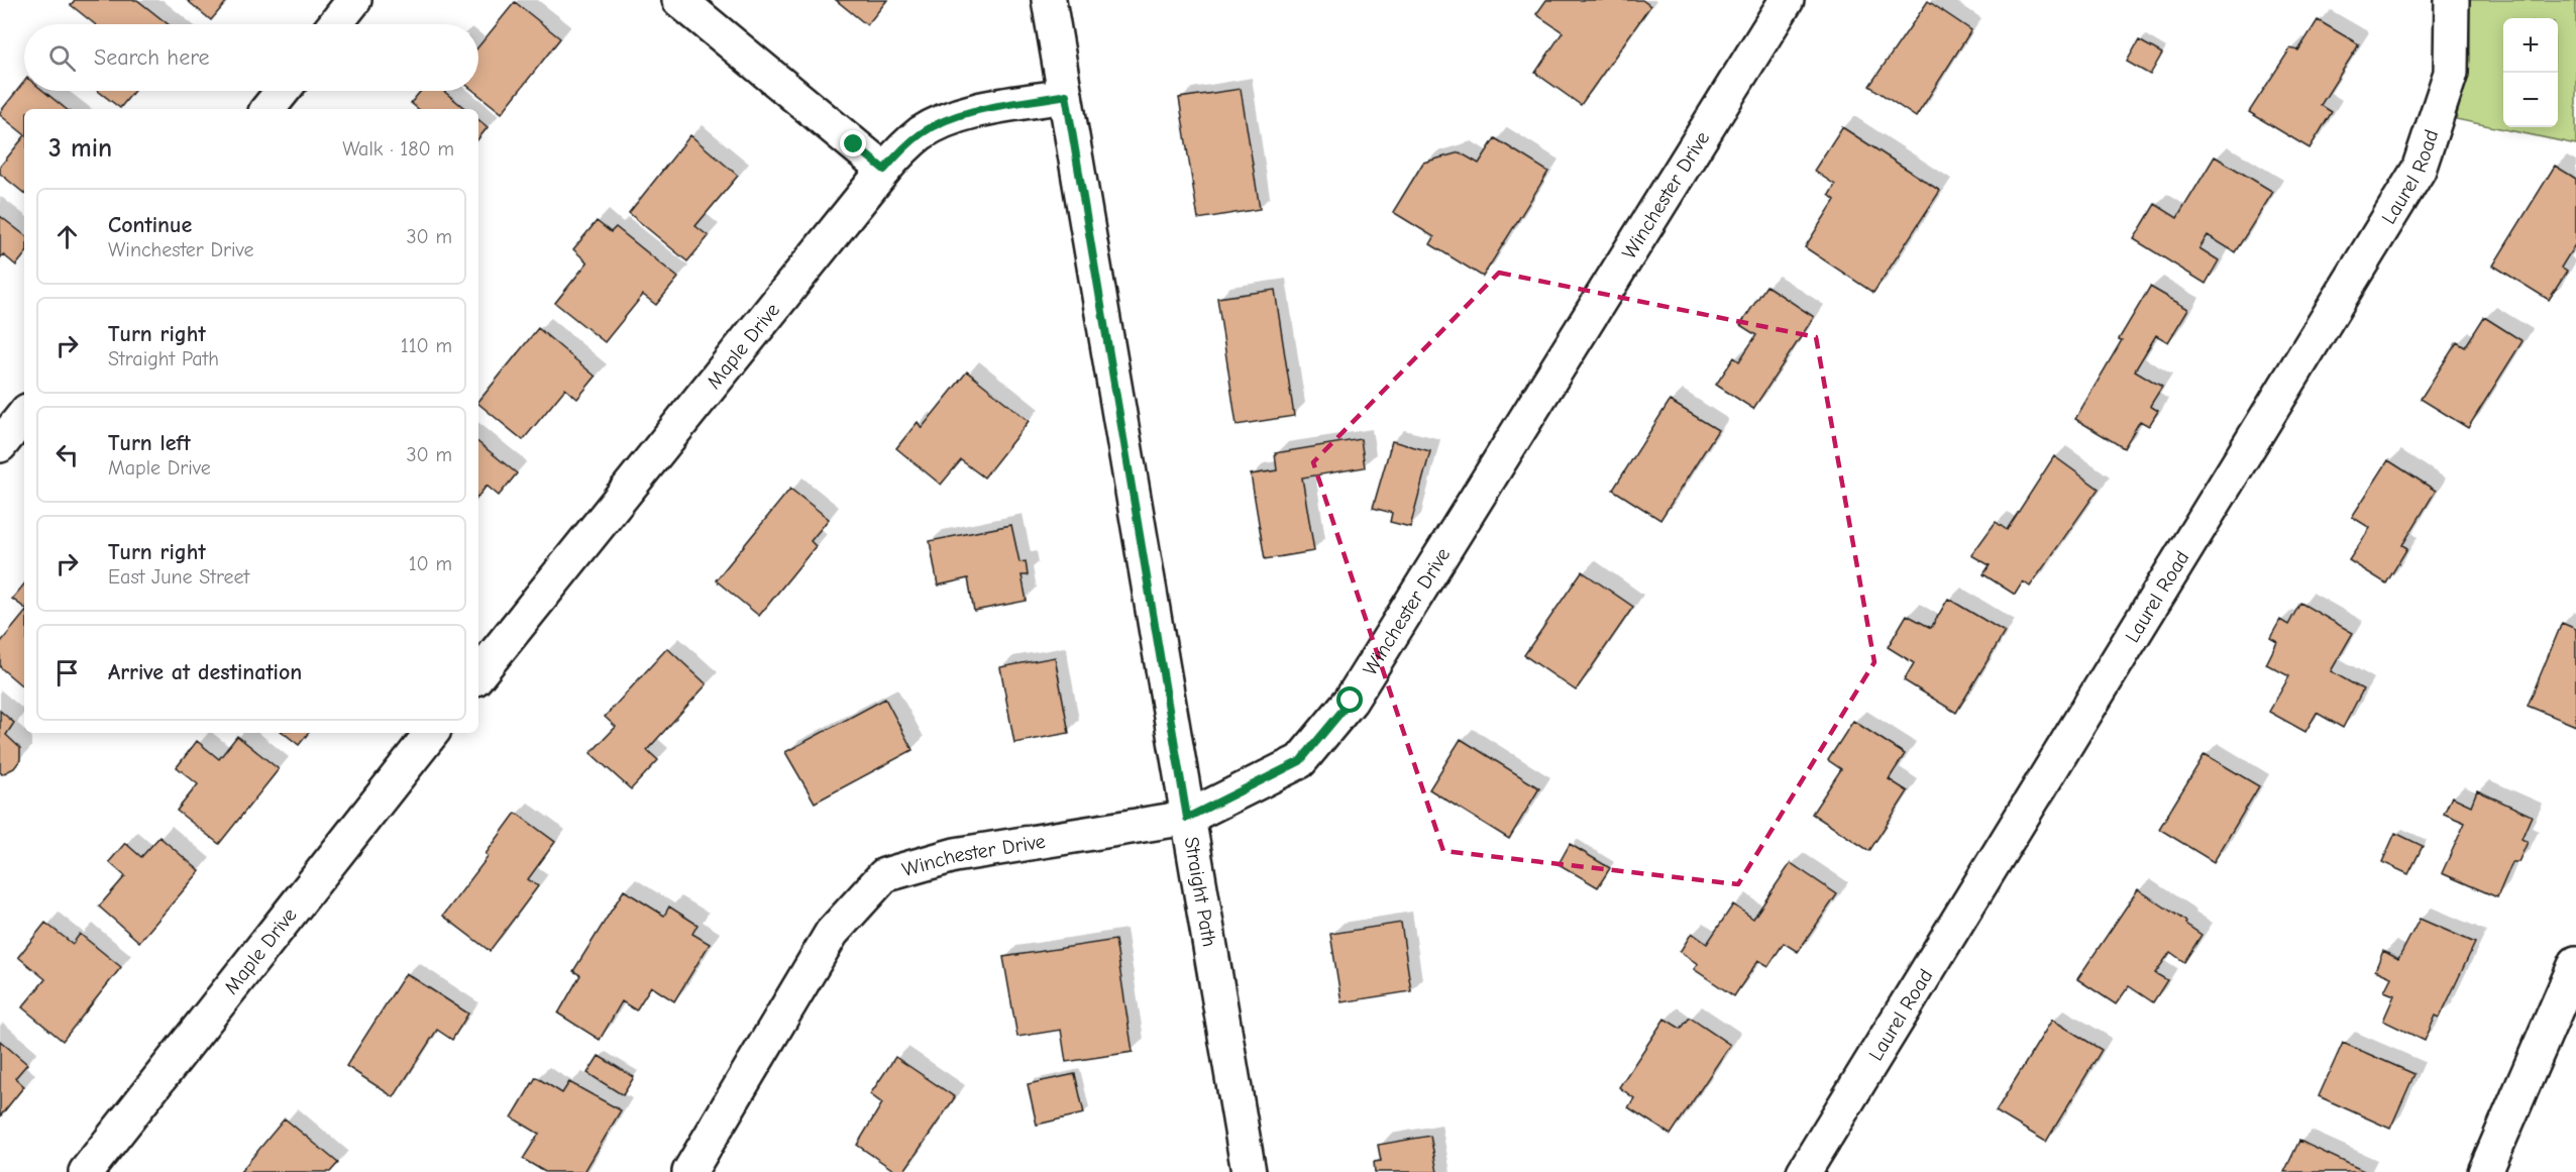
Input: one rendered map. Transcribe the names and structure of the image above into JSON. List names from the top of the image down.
{
  "streets": {
    "street": [
      "Laurel Road",
      "Winchester Drive",
      "Maple Drive",
      "Straight Path"
    ]
  },
  "crossings": [
    ["Winchester Drive", "Straight Path"],
    ["Maple Drive", "Straight Path"]
  ],
  "page": {
    "map_buttons": ["+", "−"],
    "search": "Search here",
    "heading": ["3 min", "Walk · 180 m"],
    "list": [
      ["Continue", "Winchester Drive", "30 m"],
      ["Turn right", "Straight Path", "110 m"],
      ["Turn left", "Maple Drive", "30 m"],
      ["Turn right", "East June Street", "10 m"],
      "Arrive at destination"
    ]
  }
}
